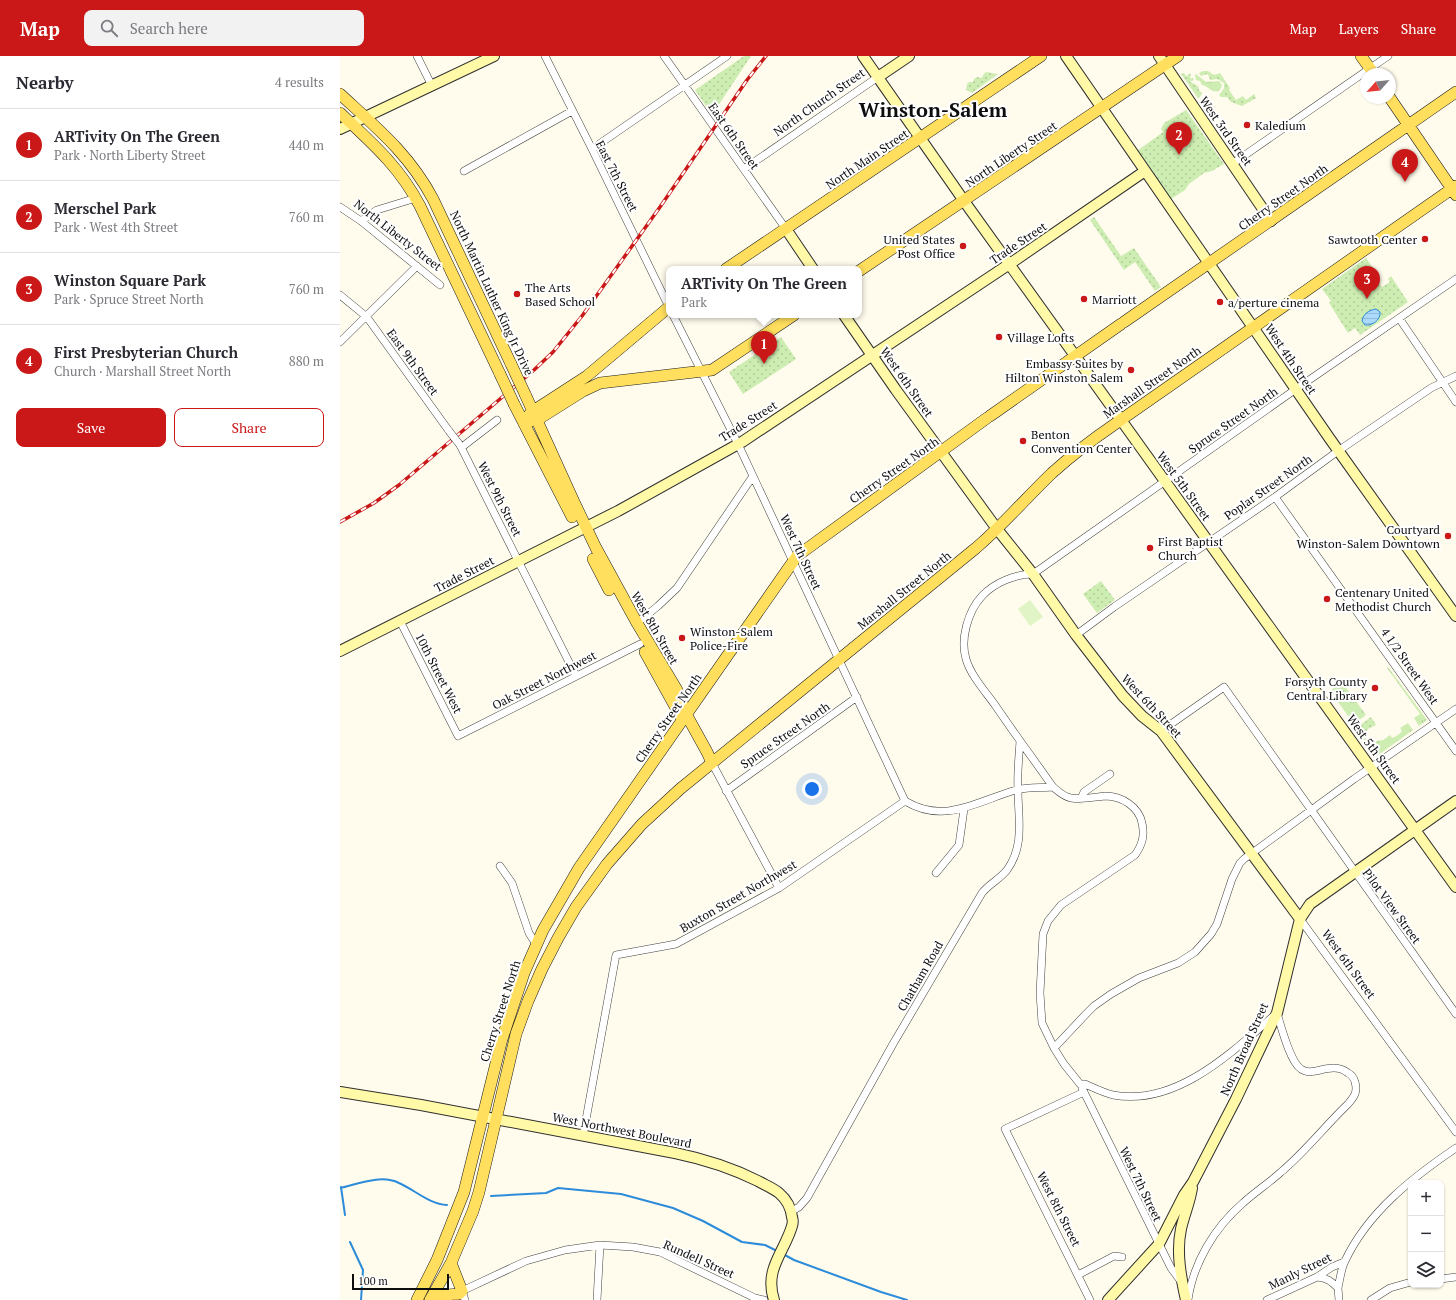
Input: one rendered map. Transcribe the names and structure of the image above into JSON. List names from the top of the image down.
{
  "streets": {
    "main road": [
      "North Church Street",
      "West 3rd Street",
      "North Liberty Street",
      "North Main Street",
      "Cherry Street North",
      "Trade Street",
      "North Martin Luther King Jr Drive",
      "West 4th Street",
      "West 6th Street",
      "Marshall Street North",
      "West 5th Street",
      "West 8th Street",
      "North Broad Street",
      "West Northwest Boulevard"
    ],
    "street": [
      "East 6th Street",
      "East 7th Street",
      "East 9th Street",
      "Spruce Street North",
      "Poplar Street North",
      "West 9th Street",
      "West 7th Street",
      "4 1/2 Street West",
      "10th Street West",
      "Oak Street Northwest",
      "Buxton Street Northwest",
      "Pilot View Street",
      "Chatham Road",
      "Rundell Street",
      "Manly Street"
    ]
  },
  "crossings": [
    ["North Church Street", "East 6th Street"],
    ["North Church Street", "West 5th Street"],
    ["West 3rd Street", "North Liberty Street"],
    ["West 3rd Street", "Cherry Street North"],
    ["East 6th Street", "North Main Street"],
    ["North Liberty Street", "West 4th Street"],
    ["North Liberty Street", "West 5th Street"],
    ["North Main Street", "West 5th Street"],
    ["Cherry Street North", "West 4th Street"],
    ["Cherry Street North", "West 6th Street"],
    ["Cherry Street North", "West 5th Street"],
    ["Cherry Street North", "West 7th Street"],
    ["Cherry Street North", "West 8th Street"],
    ["Cherry Street North", "West Northwest Boulevard"],
    ["Trade Street", "North Martin Luther King Jr Drive"],
    ["Trade Street", "West 4th Street"],
    ["Trade Street", "West 6th Street"],
    ["Trade Street", "West 5th Street"],
    ["Trade Street", "West 9th Street"],
    ["Trade Street", "West 7th Street"],
    ["Trade Street", "West 8th Street"],
    ["Trade Street", "10th Street West"],
    ["North Martin Luther King Jr Drive", "West 8th Street"],
    ["West 4th Street", "Marshall Street North"],
    ["West 4th Street", "Spruce Street North"],
    ["West 4th Street", "Poplar Street North"],
    ["East 9th Street", "West 9th Street"],
    ["West 6th Street", "Marshall Street North"],
    ["West 6th Street", "Spruce Street North"],
    ["West 6th Street", "Poplar Street North"],
    ["West 6th Street", "Pilot View Street"],
    ["West 6th Street", "North Broad Street"],
    ["Marshall Street North", "West 5th Street"],
    ["Marshall Street North", "West 7th Street"],
    ["Marshall Street North", "West 8th Street"],
    ["Marshall Street North", "West Northwest Boulevard"],
    ["Spruce Street North", "West 5th Street"],
    ["Spruce Street North", "West 7th Street"],
    ["Spruce Street North", "West 8th Street"],
    ["Spruce Street North", "Chatham Road"],
    ["West 5th Street", "Poplar Street North"],
    ["West 5th Street", "North Broad Street"],
    ["Poplar Street North", "4 1/2 Street West"],
    ["West 9th Street", "Oak Street Northwest"],
    ["West 7th Street", "West 8th Street"],
    ["West 7th Street", "Buxton Street Northwest"],
    ["West 7th Street", "North Broad Street"],
    ["West 8th Street", "Oak Street Northwest"],
    ["West 8th Street", "Buxton Street Northwest"],
    ["10th Street West", "Oak Street Northwest"],
    ["Buxton Street Northwest", "West Northwest Boulevard"],
    ["Pilot View Street", "North Broad Street"],
    ["Chatham Road", "West Northwest Boulevard"]
  ],
  "districts": ["Winston-Salem"],
  "places": [
    "Kaledium",
    "Sawtooth Center",
    "United States Post Office",
    "The Arts Based School",
    "Marriott",
    "a/perture cinema",
    "Village Lofts",
    "Embassy Suites by Hilton Winston Salem",
    "Benton Convention Center",
    "Courtyard Winston-Salem Downtown",
    "First Baptist Church",
    "Centenary United Methodist Church",
    "Winston-Salem Police-Fire",
    "Forsyth County Central Library"
  ],
  "scale_bar": "100 m",
  "north": "bottom left",
  "page": {
    "header": "Map",
    "search": "Search here",
    "nav": ["Map", "Layers", "Share"],
    "heading": ["Nearby", "4 results"],
    "list": [
      {
        "mark": "1",
        "name": "ARTivity On The Green",
        "note": "Park · North Liberty Street",
        "value": "440 m"
      },
      {
        "mark": "2",
        "name": "Merschel Park",
        "note": "Park · West 4th Street",
        "value": "760 m"
      },
      {
        "mark": "3",
        "name": "Winston Square Park",
        "note": "Park · Spruce Street North",
        "value": "760 m"
      },
      {
        "mark": "4",
        "name": "First Presbyterian Church",
        "note": "Church · Marshall Street North",
        "value": "880 m"
      }
    ],
    "pins": [
      "2",
      "4",
      "3",
      "1"
    ],
    "popup": ["ARTivity On The Green", "Park"],
    "buttons": ["Save", "Share"],
    "map_buttons": ["+", "−"],
    "scale": "100 m"
  }
}
